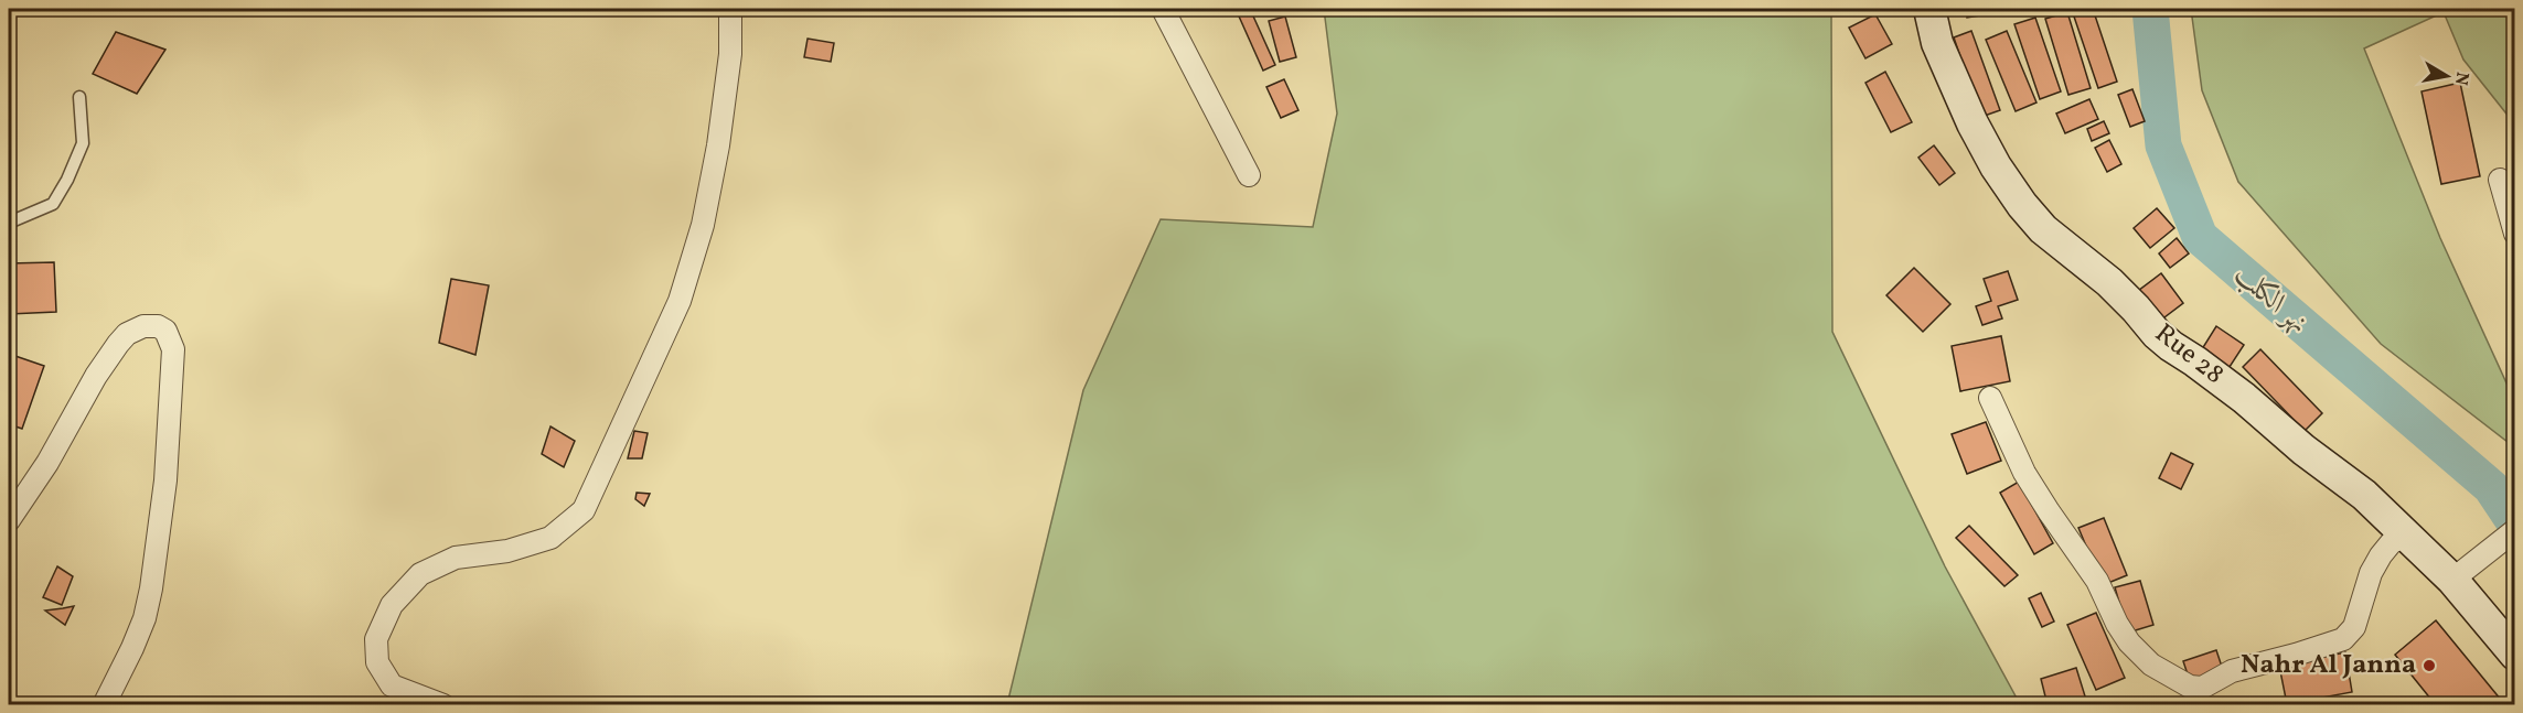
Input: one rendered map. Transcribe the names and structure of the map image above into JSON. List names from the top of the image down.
{
  "streets": {
    "street": ["Rue 28"]
  },
  "water": ["نهر الكلب"],
  "places": ["Nahr Al Janna"],
  "north": "right"
}
